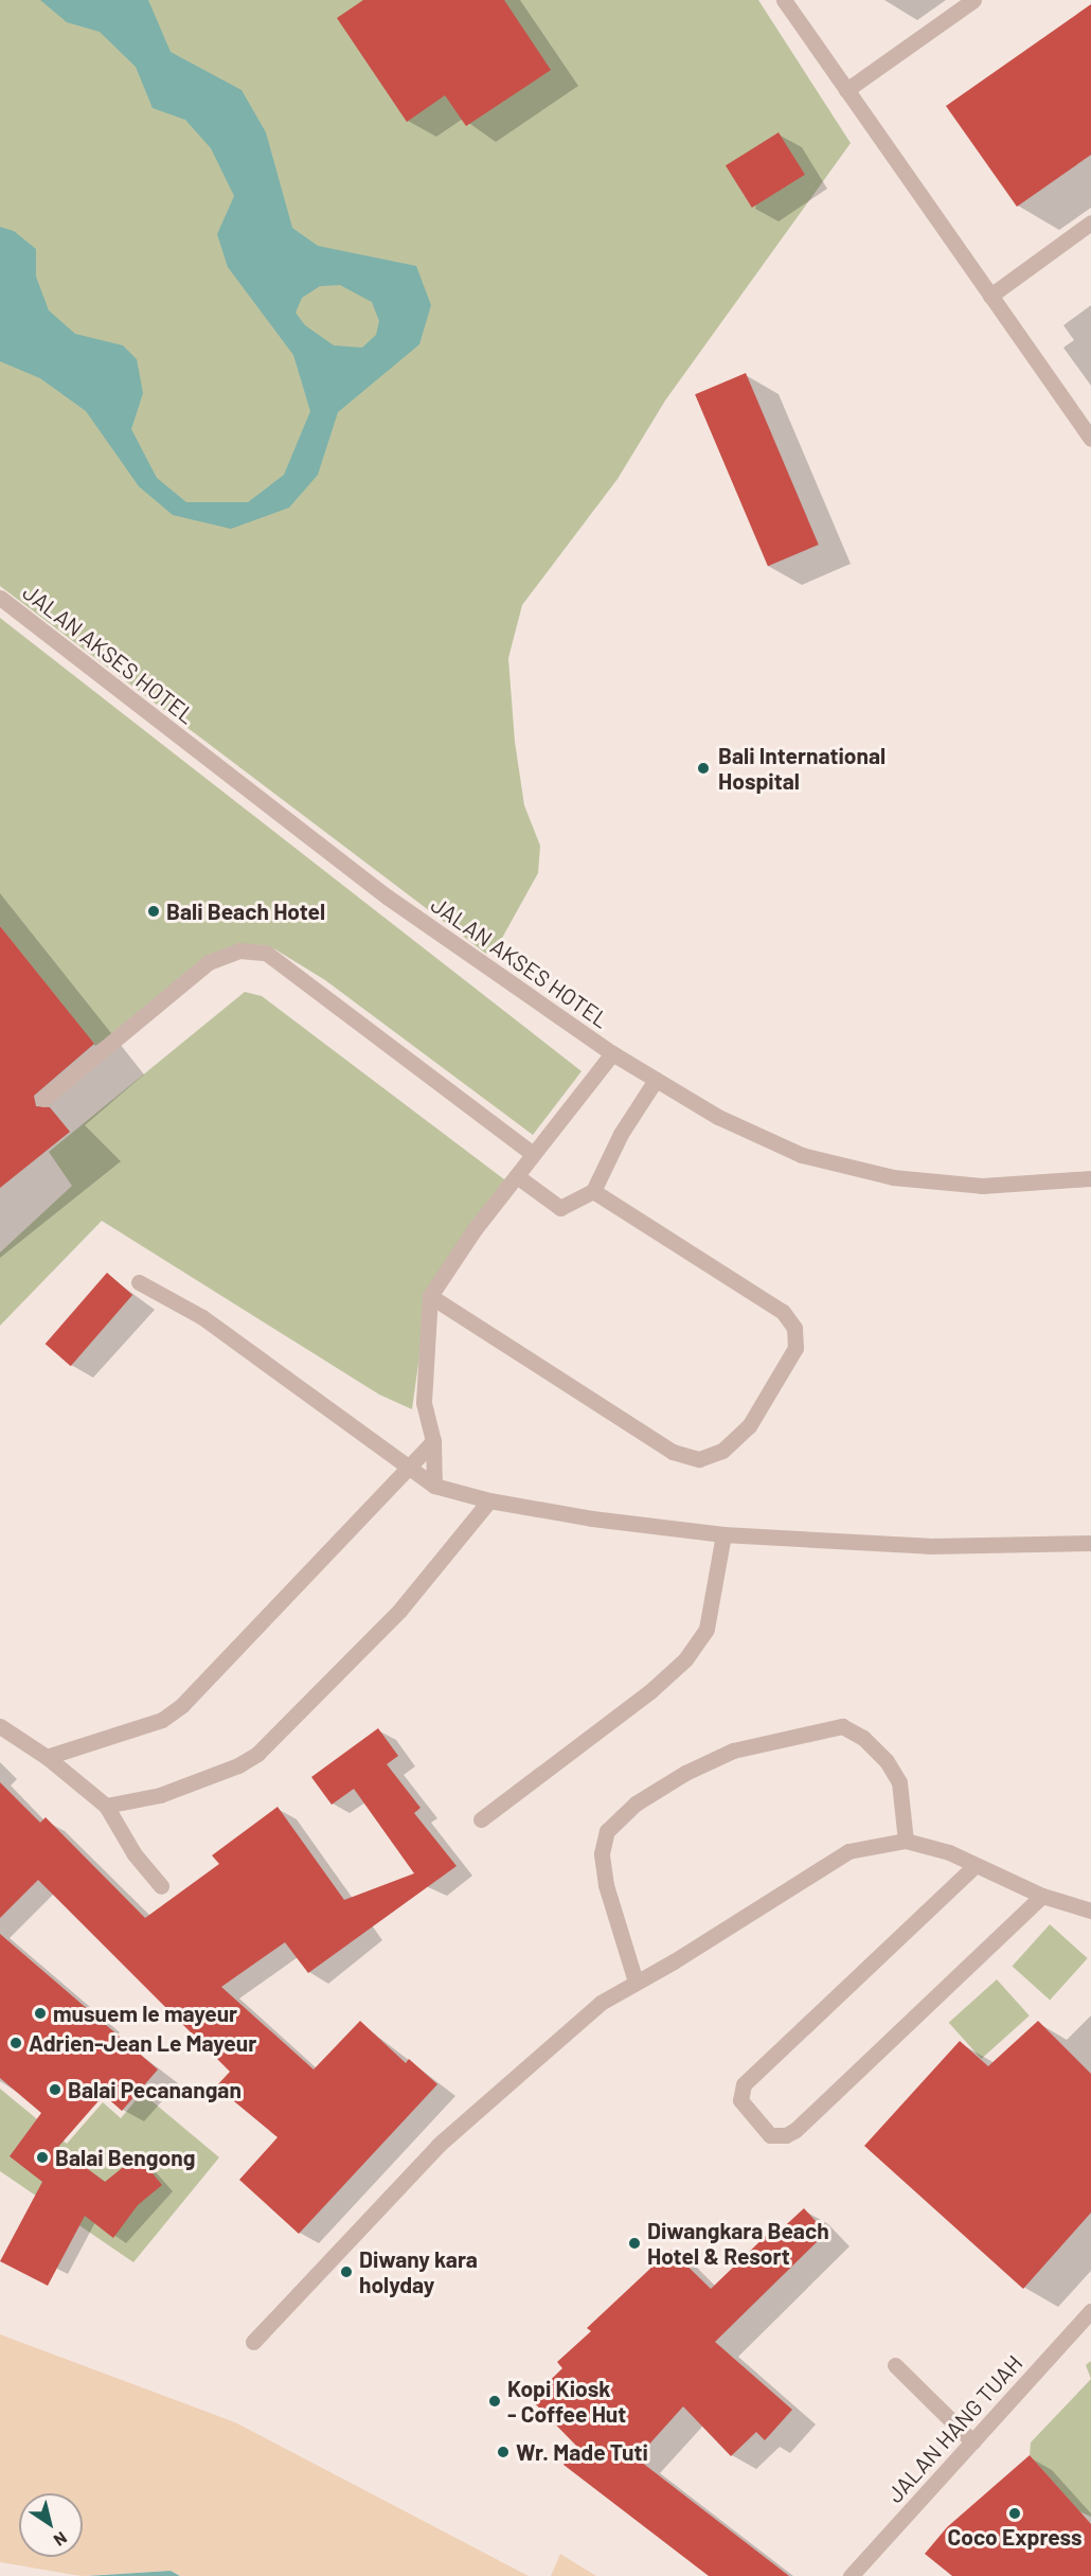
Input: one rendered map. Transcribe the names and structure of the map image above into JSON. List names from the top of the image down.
{
  "streets": {
    "street": ["JALAN AKSES HOTEL", "JALAN HANG TUAH"]
  },
  "places": [
    "Bali International Hospital",
    "Bali Beach Hotel",
    "musuem le mayeur",
    "Adrien-Jean Le Mayeur",
    "Balai Pecanangan",
    "Balai Bengong",
    "Diwangkara Beach Hotel & Resort",
    "Diwany kara holyday",
    "Kopi Kiosk - Coffee Hut",
    "Wr. Made Tuti",
    "Coco Express"
  ],
  "north": "bottom right"
}
